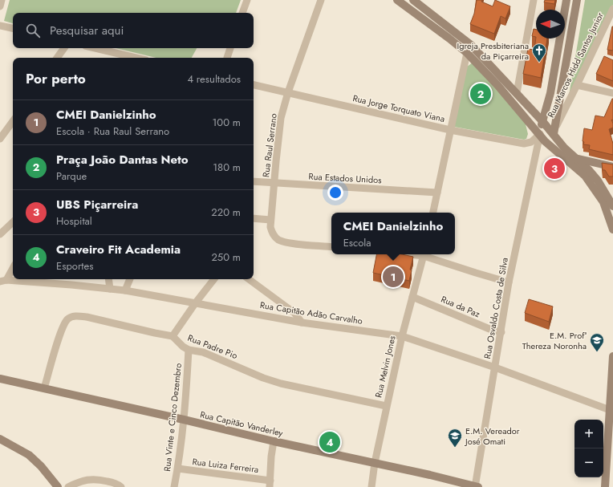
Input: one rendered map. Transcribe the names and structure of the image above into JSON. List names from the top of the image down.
{
  "streets": {
    "street": [
      "Rua Marcos Hidd Santos Junior",
      "Rua Jorge Torquato Viana",
      "Rua Raul Serrano",
      "Rua Estados Unidos",
      "Rua da Paz",
      "Rua Osvaldo Costa de Silva",
      "Rua Capitão Adão Carvalho",
      "Rua Padre Pio",
      "Rua Melvin Jones",
      "Rua Vinte e Cinco Dezembro",
      "Rua Capitão Vanderley",
      "Rua Luiza Ferreira"
    ]
  },
  "crossings": [
    ["Rua Jorge Torquato Viana", "Rua Raul Serrano"],
    ["Rua Jorge Torquato Viana", "Rua Osvaldo Costa de Silva"],
    ["Rua Raul Serrano", "Rua Estados Unidos"],
    ["Rua da Paz", "Rua Osvaldo Costa de Silva"],
    ["Rua da Paz", "Rua Melvin Jones"],
    ["Rua Osvaldo Costa de Silva", "Rua Capitão Adão Carvalho"],
    ["Rua Osvaldo Costa de Silva", "Rua Capitão Vanderley"],
    ["Rua Capitão Adão Carvalho", "Rua Melvin Jones"],
    ["Rua Padre Pio", "Rua Melvin Jones"],
    ["Rua Padre Pio", "Rua Vinte e Cinco Dezembro"],
    ["Rua Melvin Jones", "Rua Capitão Vanderley"],
    ["Rua Vinte e Cinco Dezembro", "Rua Capitão Vanderley"],
    ["Rua Vinte e Cinco Dezembro", "Rua Luiza Ferreira"]
  ],
  "places": {
    "church": ["Igreja Presbiteriana da Piçarreira"],
    "school or university": ["E.M. Profª Thereza Noronha", "E.M. Vereador José Omati"]
  },
  "north": "left",
  "page": {
    "search": "Pesquisar aqui",
    "heading": ["Por perto", "4 resultados"],
    "pins": [
      "2",
      "3",
      "1",
      "4"
    ],
    "list": [
      {
        "mark": "1",
        "name": "CMEI Danielzinho",
        "note": "Escola · Rua Raul Serrano",
        "value": "100 m"
      },
      {
        "mark": "2",
        "name": "Praça João Dantas Neto",
        "note": "Parque",
        "value": "180 m"
      },
      {
        "mark": "3",
        "name": "UBS Piçarreira",
        "note": "Hospital",
        "value": "220 m"
      },
      {
        "mark": "4",
        "name": "Craveiro Fit Academia",
        "note": "Esportes",
        "value": "250 m"
      }
    ],
    "popup": ["CMEI Danielzinho", "Escola"],
    "map_buttons": ["+", "−"]
  }
}
